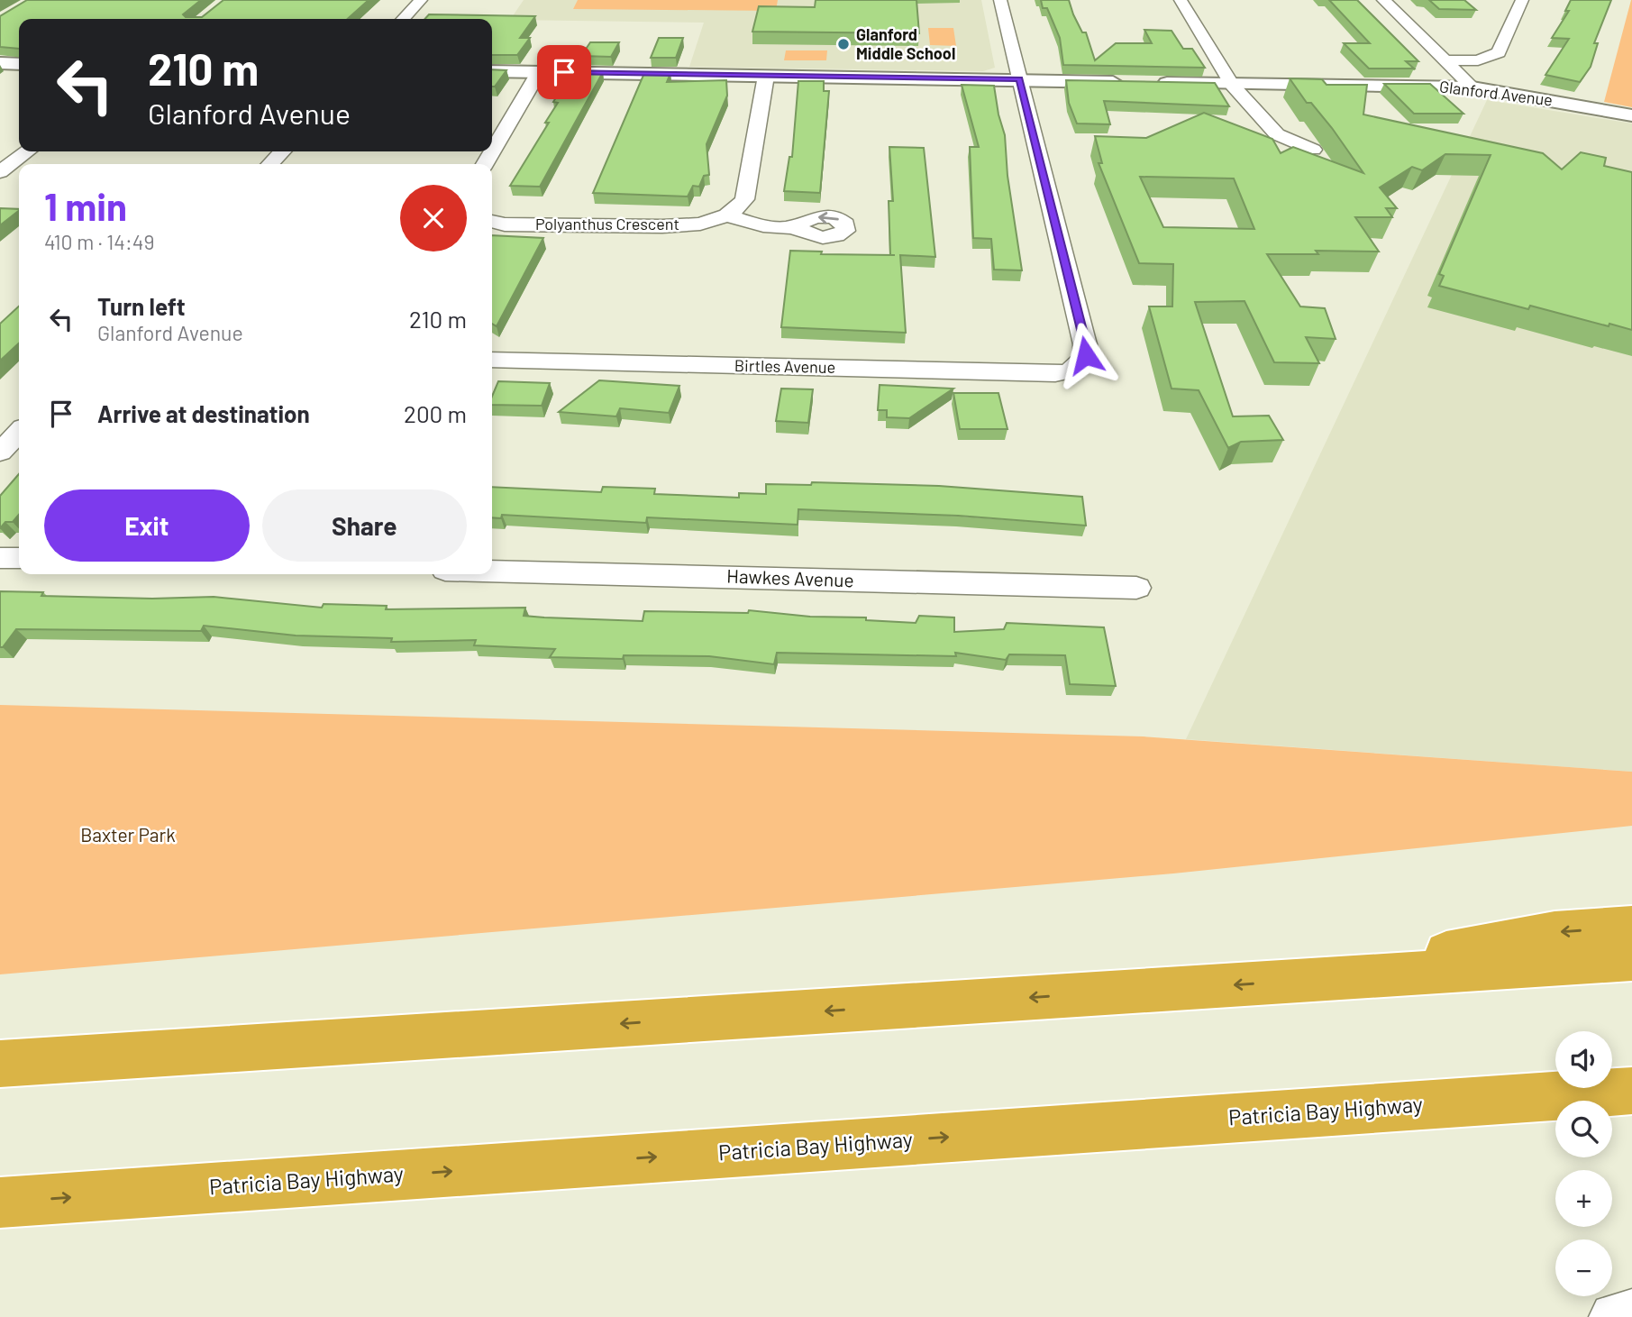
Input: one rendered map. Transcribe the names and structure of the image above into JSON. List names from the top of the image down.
{
  "streets": {
    "highway": ["Patricia Bay Highway"],
    "main road": ["Glanford Avenue"],
    "street": ["Polyanthus Crescent", "Birtles Avenue", "Hawkes Avenue"]
  },
  "crossings": [
    ["Glanford Avenue", "Birtles Avenue"]
  ],
  "parks": ["Baxter Park"],
  "places": ["Glanford Middle School"],
  "page": {
    "turn": ["210 m", "Glanford Avenue"],
    "heading": ["1 min", "410 m · 14:49"],
    "list": [
      {
        "name": "Turn left",
        "note": "Glanford Avenue",
        "value": "210 m"
      },
      {
        "name": "Arrive at destination",
        "value": "200 m"
      }
    ],
    "buttons": ["Exit", "Share"],
    "map_buttons": ["+", "−"]
  }
}
